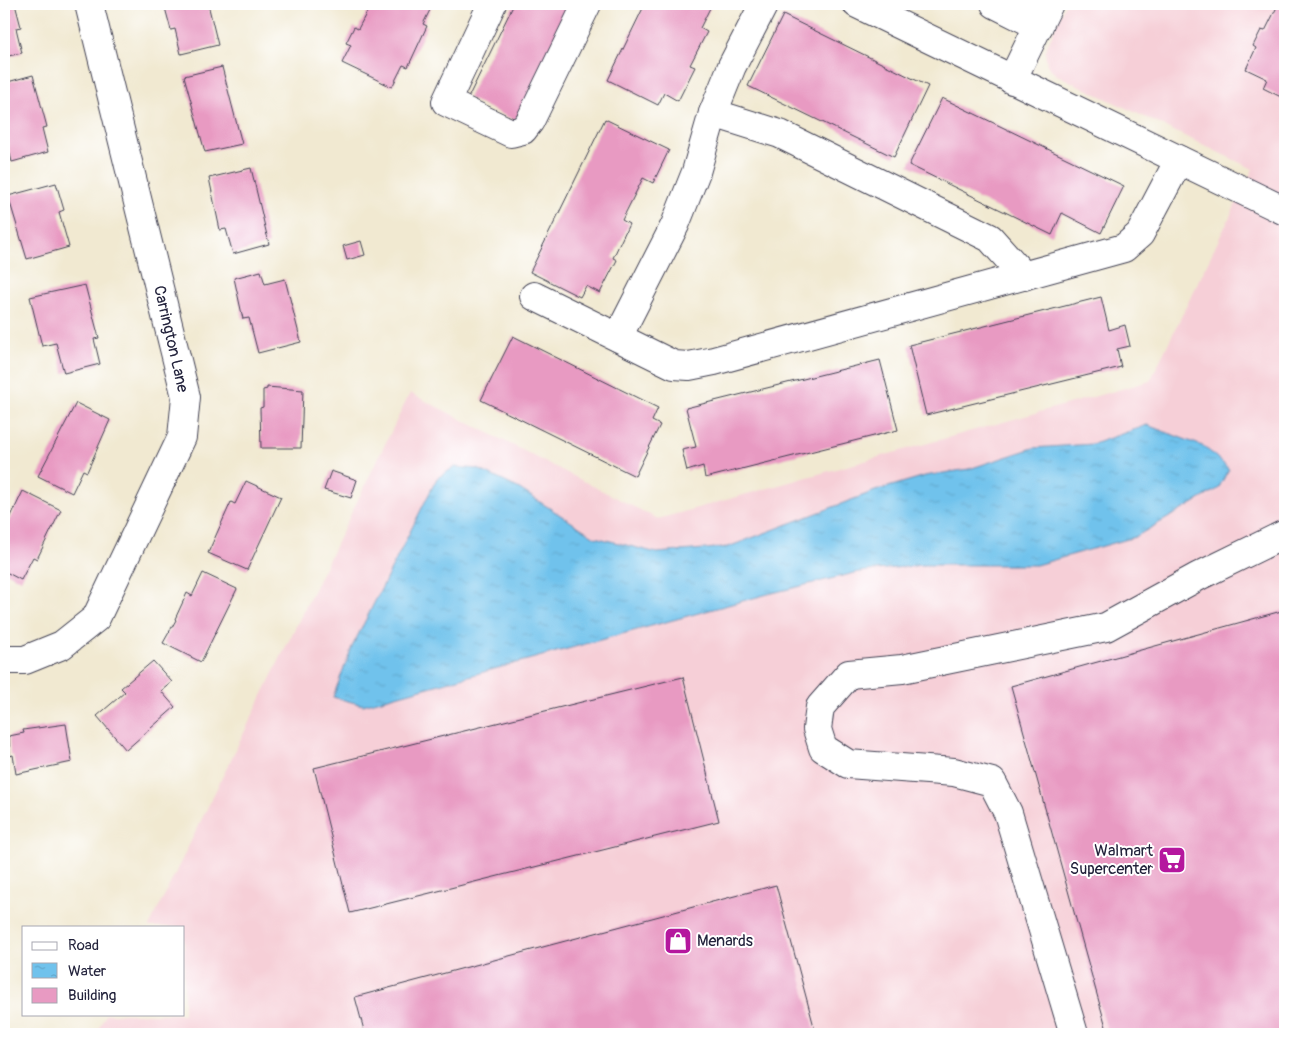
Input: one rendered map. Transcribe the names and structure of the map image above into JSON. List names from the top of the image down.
{
  "streets": {
    "street": ["Carrington Lane"]
  },
  "places": {
    "supermarket": ["Walmart Supercenter"],
    "shop": ["Menards"]
  },
  "legend": ["Road", "Water", "Building"]
}
